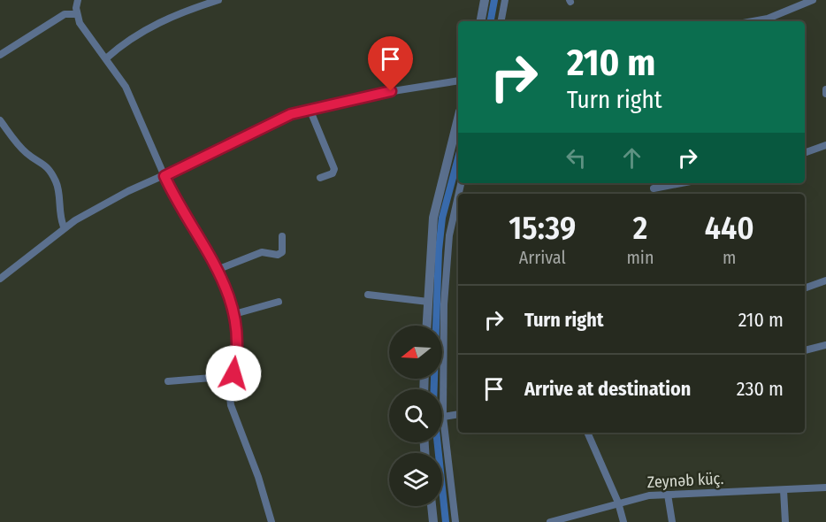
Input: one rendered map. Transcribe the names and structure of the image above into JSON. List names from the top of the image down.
{
  "streets": {
    "street": ["Zeynəb küç."]
  },
  "north": "left",
  "page": {
    "turn": ["210 m", "Turn right"],
    "eta": [
      "15:39",
      "Arrival",
      "2",
      "min",
      "440",
      "m"
    ],
    "list": [
      {
        "name": "Turn right",
        "value": "210 m"
      },
      {
        "name": "Arrive at destination",
        "value": "230 m"
      }
    ]
  }
}
